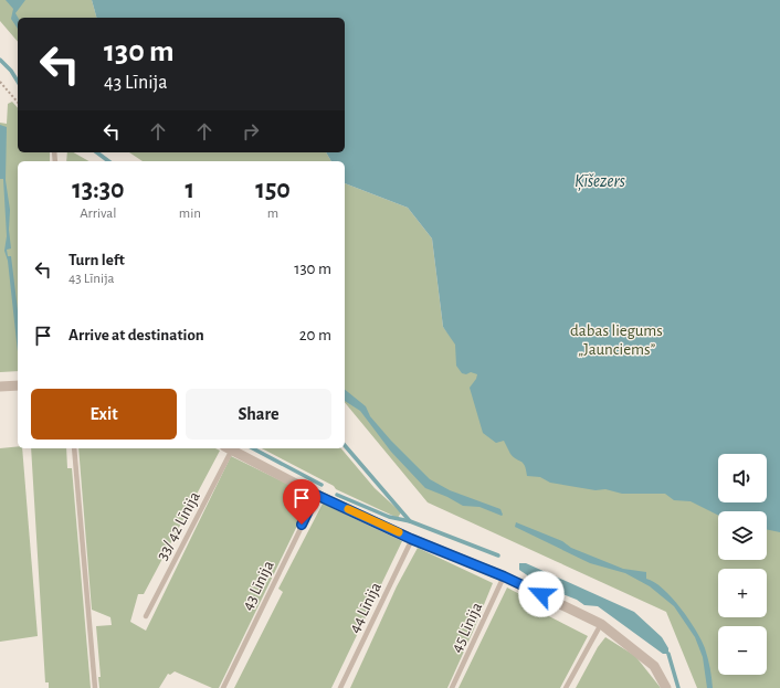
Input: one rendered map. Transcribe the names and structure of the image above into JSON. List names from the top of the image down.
{
  "streets": {
    "lane": [
      "33/ 42 Līnija",
      "43 Līnija",
      "44 Līnija",
      "45 Līnija"
    ]
  },
  "water": ["Ķīšezers"],
  "parks": ["dabas liegums „Jaunciems”"],
  "page": {
    "turn": ["130 m", "43 Līnija"],
    "eta": [
      "13:30",
      "Arrival",
      "1",
      "min",
      "150",
      "m"
    ],
    "list": [
      {
        "name": "Turn left",
        "note": "43 Līnija",
        "value": "130 m"
      },
      {
        "name": "Arrive at destination",
        "value": "20 m"
      }
    ],
    "buttons": ["Exit", "Share"],
    "map_buttons": ["+", "−"]
  }
}
